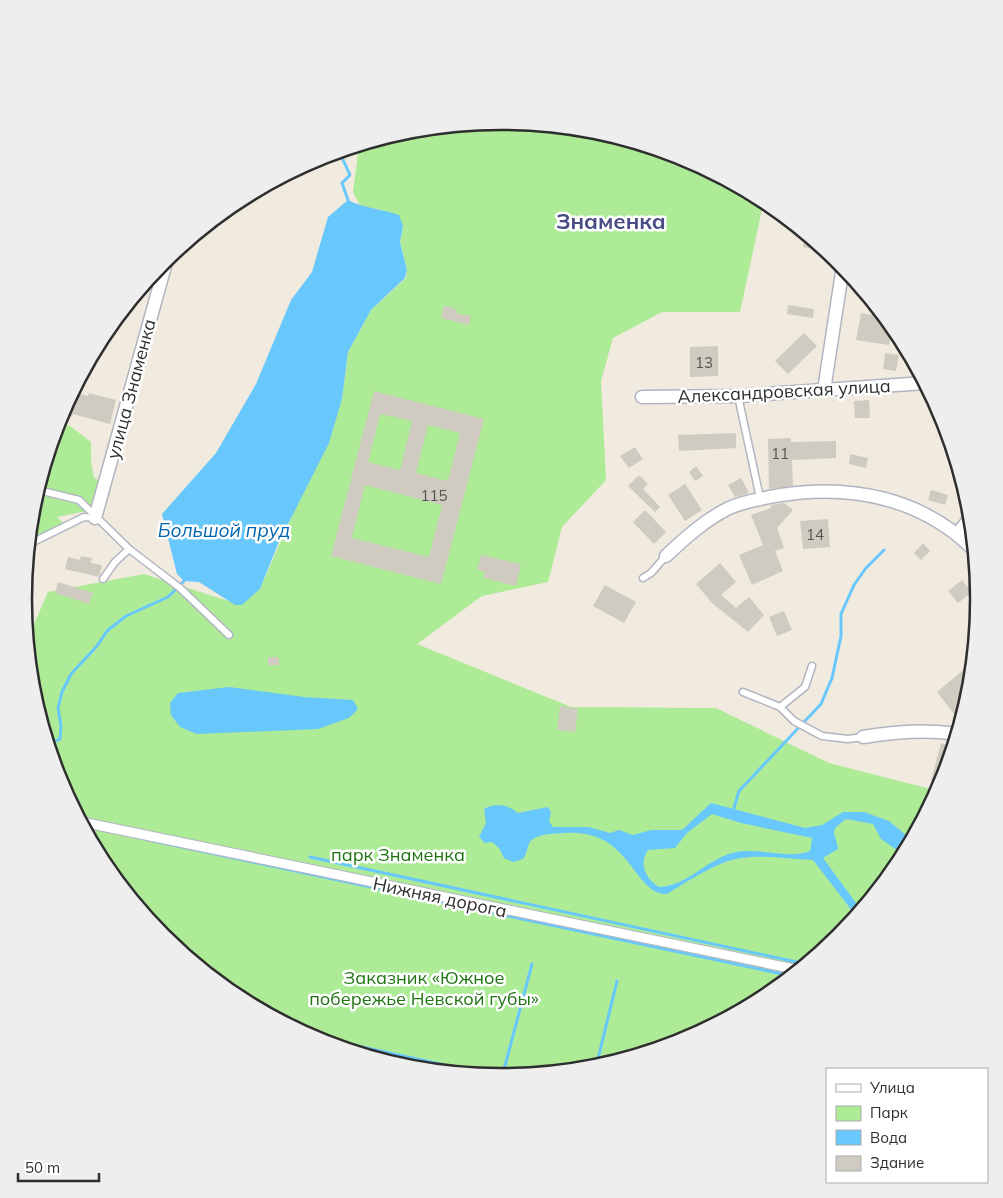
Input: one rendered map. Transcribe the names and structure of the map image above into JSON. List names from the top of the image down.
{
  "streets": {
    "street": ["улица Знаменка", "Александровская улица", "Нижняя дорога"]
  },
  "districts": ["Знаменка"],
  "water": ["Большой пруд"],
  "parks": ["парк Знаменка", "Заказник «Южное побережье Невской губы»"],
  "house_numbers": [
    "13",
    "11",
    "115",
    "14"
  ],
  "legend": [
    "Улица",
    "Парк",
    "Вода",
    "Здание"
  ],
  "scale_bar": "50 m"
}
